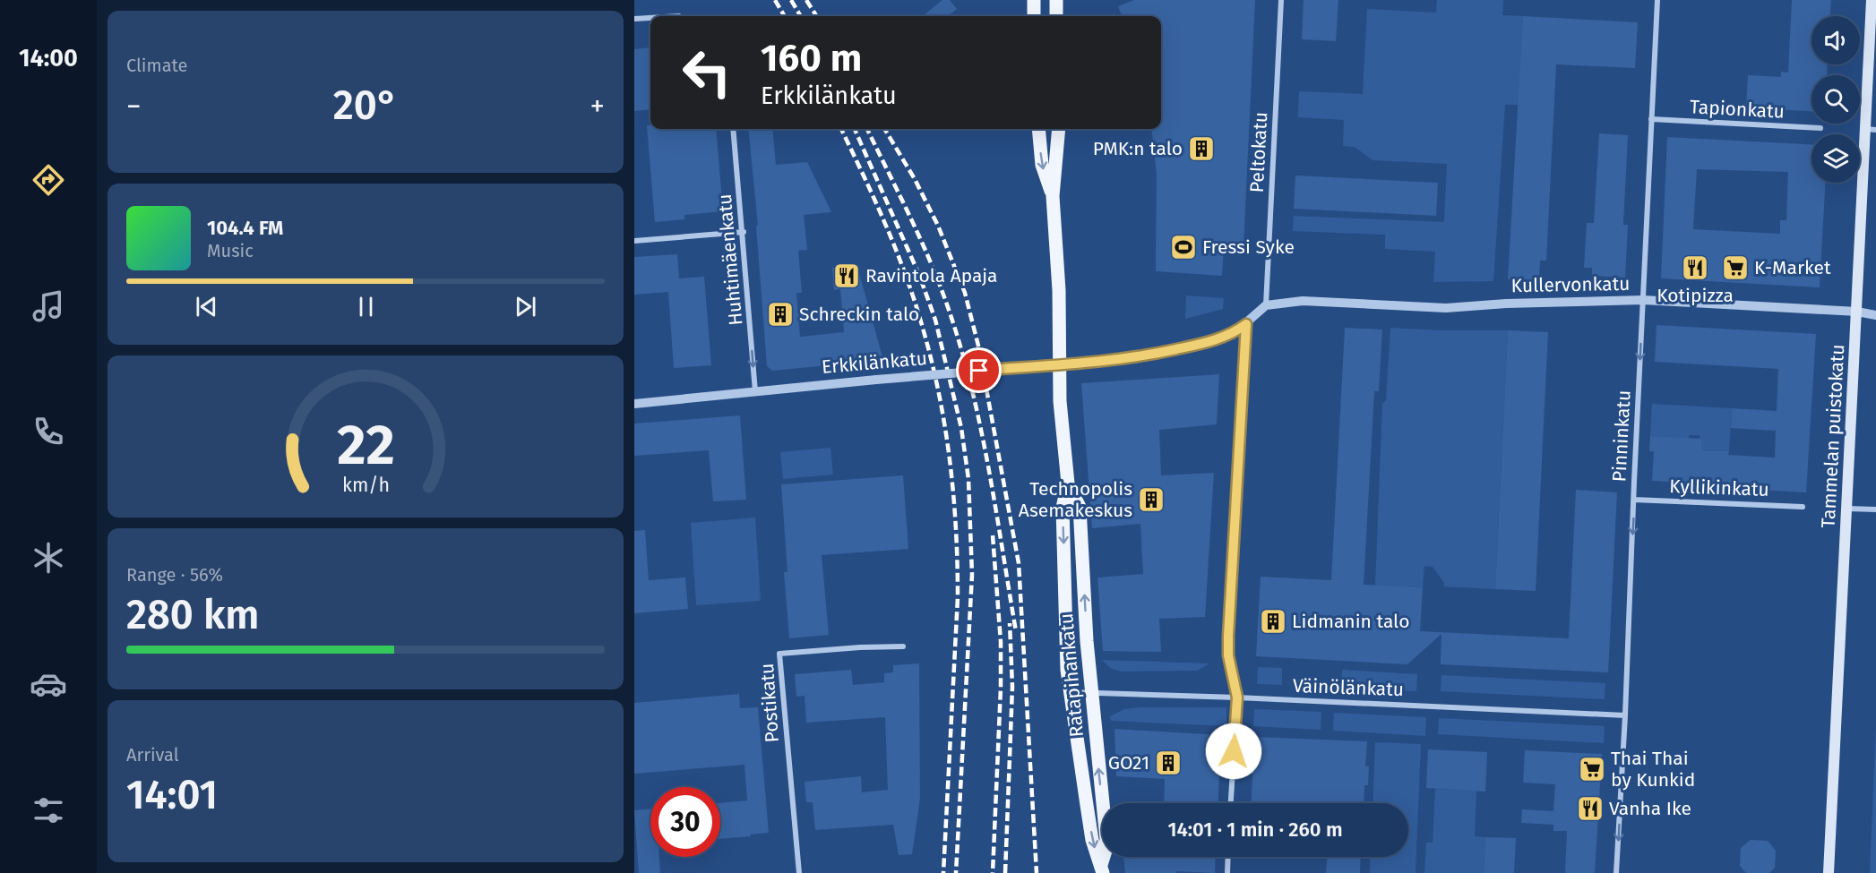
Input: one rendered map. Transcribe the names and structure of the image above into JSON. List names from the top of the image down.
{
  "streets": {
    "main road": ["Tammelan puistokatu", "Ratapihankatu"],
    "street": [
      "Tapionkatu",
      "Peltokatu",
      "Huhtimäenkatu",
      "Kullervonkatu",
      "Erkkilänkatu",
      "Pinninkatu",
      "Kyllikinkatu",
      "Väinölänkatu",
      "Postikatu"
    ]
  },
  "crossings": [
    ["Tapionkatu", "Pinninkatu"],
    ["Peltokatu", "Kullervonkatu"],
    ["Peltokatu", "Erkkilänkatu"],
    ["Huhtimäenkatu", "Erkkilänkatu"],
    ["Kullervonkatu", "Erkkilänkatu"],
    ["Kullervonkatu", "Pinninkatu"],
    ["Kullervonkatu", "Tammelan puistokatu"],
    ["Pinninkatu", "Kyllikinkatu"],
    ["Pinninkatu", "Väinölänkatu"],
    ["Ratapihankatu", "Väinölänkatu"]
  ],
  "one_way": ["Huhtimäenkatu", "Pinninkatu"],
  "places": {
    "building": [
      "PMK:n talo",
      "Schreckin talo",
      "Technopolis Asemakeskus",
      "Lidmanin talo",
      "GO21"
    ],
    "sports": ["Fressi Syke"],
    "restaurant": ["Kotipizza", "Ravintola Apaja", "Vanha Ike"],
    "supermarket": ["K-Market", "Thai Thai by Kunkid"]
  },
  "page": {
    "tabs": "14:00",
    "tile": [
      "Climate",
      ["Range · 56%", "280 km"],
      ["Arrival", "14:01"]
    ],
    "turn": ["160 m", "Erkkilänkatu"],
    "heat": ["−", "20°", "+"],
    "song": ["104.4 FM", "Music"],
    "limit": "30",
    "trip": "14:01 · 1 min · 260 m",
    "gauge": ["22", "km/h"]
  }
}
